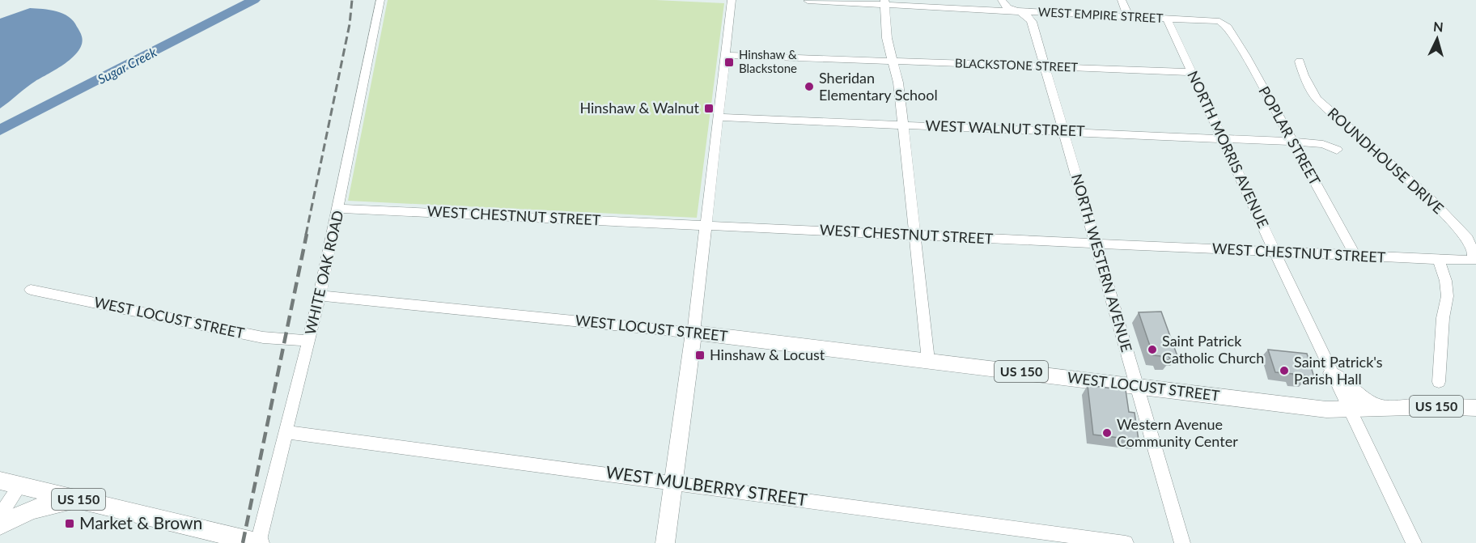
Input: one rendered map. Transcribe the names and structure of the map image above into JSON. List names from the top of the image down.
{
  "streets": {
    "main road": ["WEST LOCUST STREET", "US 150"],
    "street": [
      "WEST EMPIRE STREET",
      "BLACKSTONE STREET",
      "WEST WALNUT STREET",
      "POPLAR STREET",
      "NORTH MORRIS AVENUE",
      "ROUNDHOUSE DRIVE",
      "WEST CHESTNUT STREET",
      "NORTH WESTERN AVENUE",
      "WHITE OAK ROAD",
      "WEST MULBERRY STREET"
    ]
  },
  "crossings": [
    ["WEST EMPIRE STREET", "POPLAR STREET"],
    ["WEST EMPIRE STREET", "NORTH MORRIS AVENUE"],
    ["WEST EMPIRE STREET", "NORTH WESTERN AVENUE"],
    ["BLACKSTONE STREET", "NORTH MORRIS AVENUE"],
    ["BLACKSTONE STREET", "NORTH WESTERN AVENUE"],
    ["WEST WALNUT STREET", "POPLAR STREET"],
    ["WEST WALNUT STREET", "NORTH MORRIS AVENUE"],
    ["WEST WALNUT STREET", "NORTH WESTERN AVENUE"],
    ["POPLAR STREET", "WEST CHESTNUT STREET"],
    ["NORTH MORRIS AVENUE", "WEST CHESTNUT STREET"],
    ["NORTH MORRIS AVENUE", "WEST LOCUST STREET"],
    ["ROUNDHOUSE DRIVE", "WEST CHESTNUT STREET"],
    ["WEST CHESTNUT STREET", "NORTH WESTERN AVENUE"],
    ["WEST CHESTNUT STREET", "WHITE OAK ROAD"],
    ["NORTH WESTERN AVENUE", "WEST LOCUST STREET"],
    ["WHITE OAK ROAD", "WEST LOCUST STREET"],
    ["WHITE OAK ROAD", "US 150"],
    ["WHITE OAK ROAD", "WEST MULBERRY STREET"]
  ],
  "water": ["Sugar Creek"],
  "places": {
    "transit": [
      "Hinshaw & Blackstone",
      "Hinshaw & Walnut",
      "Hinshaw & Locust",
      "Market & Brown"
    ],
    "other": [
      "Sheridan Elementary School",
      "Saint Patrick Catholic Church",
      "Saint Patrick's Parish Hall",
      "Western Avenue Community Center"
    ]
  },
  "north": "top"
}
